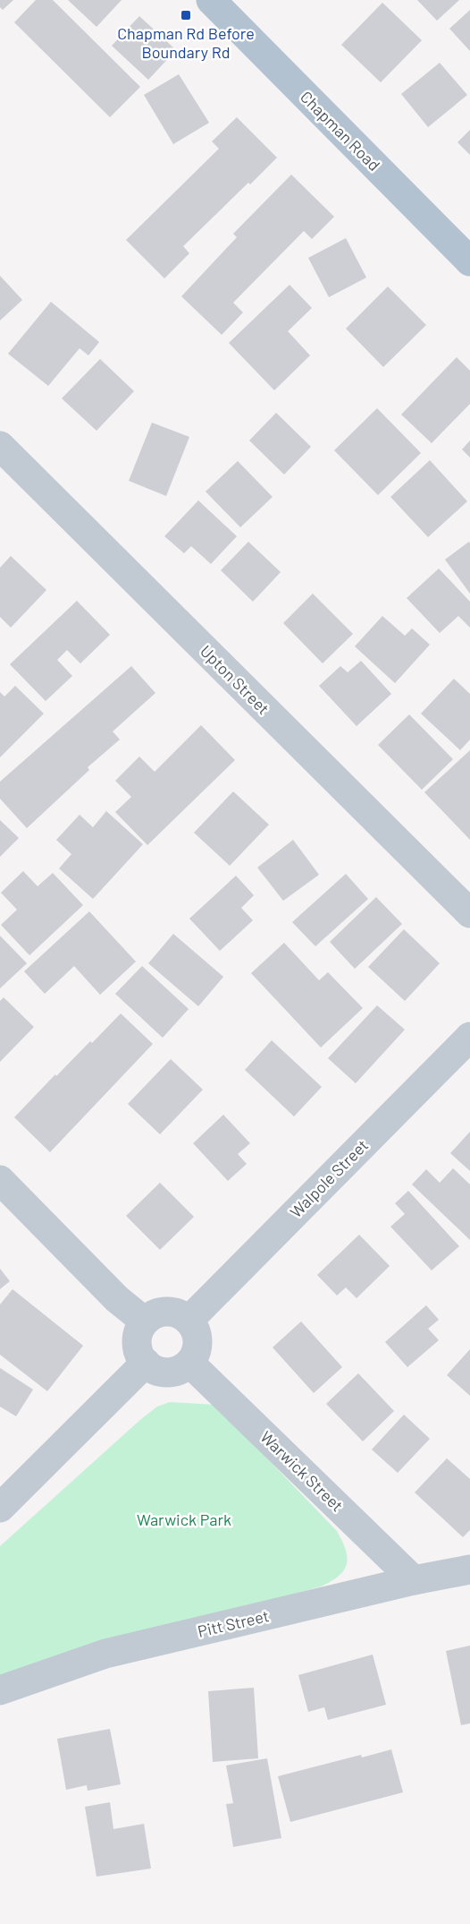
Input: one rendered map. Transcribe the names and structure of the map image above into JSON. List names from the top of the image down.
{
  "streets": {
    "main road": ["Chapman Road"],
    "street": [
      "Upton Street",
      "Walpole Street",
      "Warwick Street",
      "Pitt Street"
    ]
  },
  "crossings": [
    ["Walpole Street", "Warwick Street"],
    ["Warwick Street", "Pitt Street"]
  ],
  "parks": ["Warwick Park"],
  "places": {
    "transit": ["Chapman Rd Before Boundary Rd"]
  }
}
